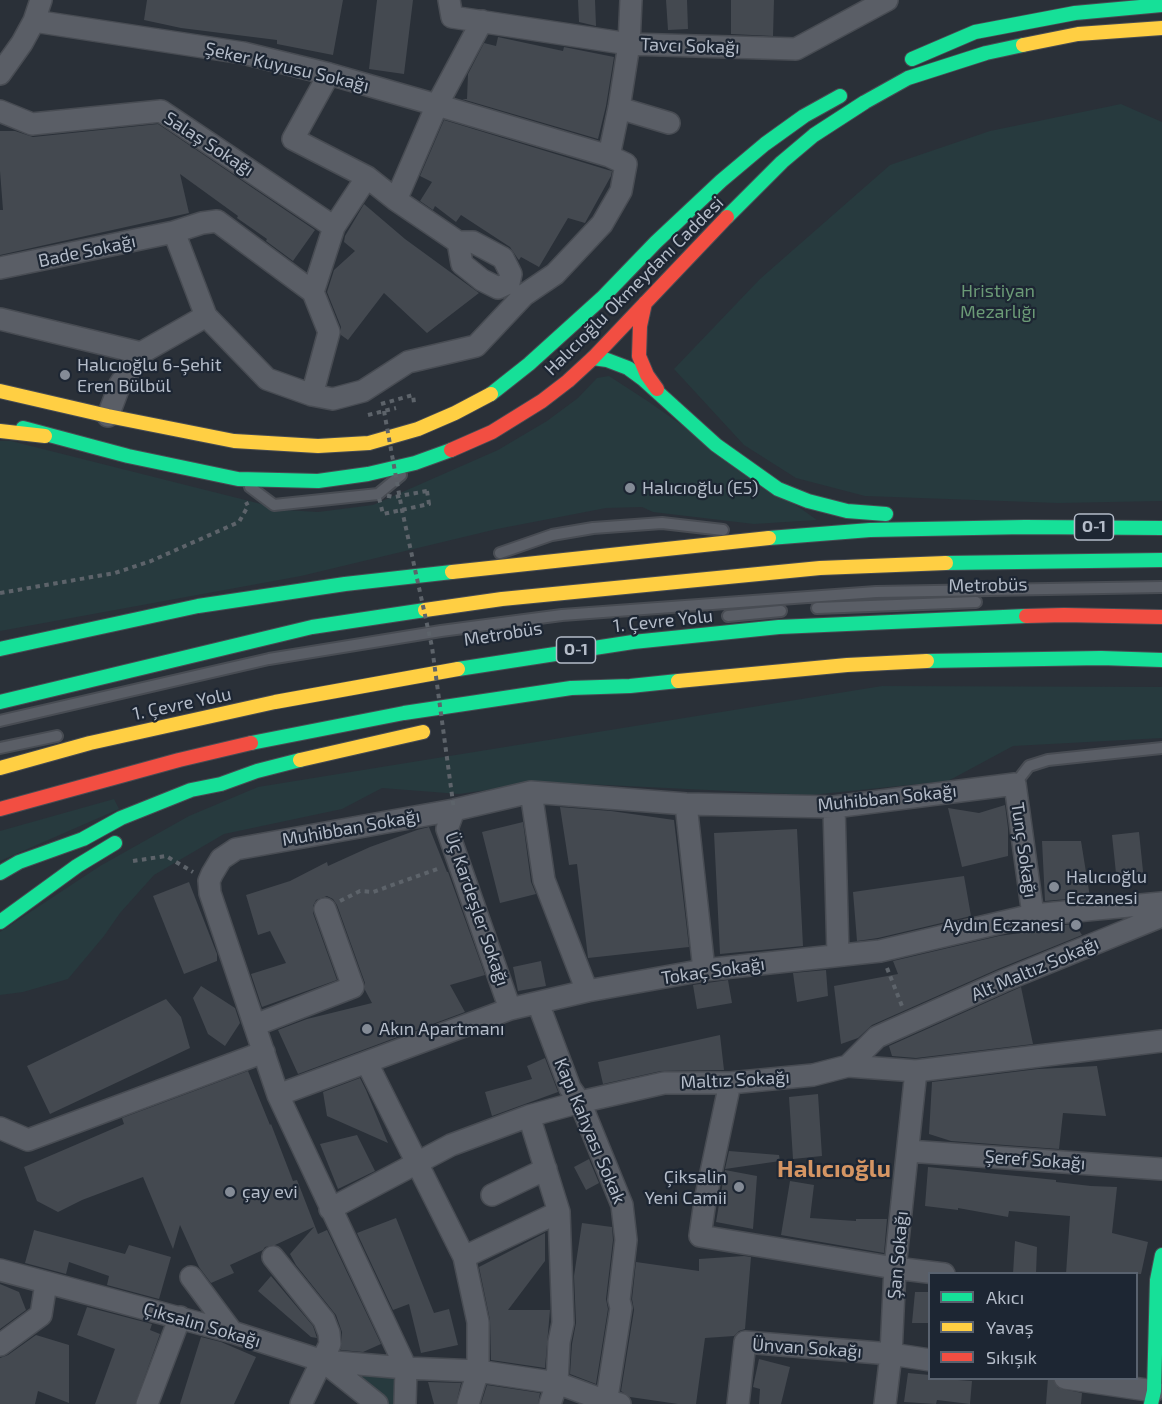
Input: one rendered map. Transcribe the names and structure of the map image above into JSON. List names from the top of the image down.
{
  "streets": {
    "main road": ["Halıcıoğlu Okmeydanı Caddesi", "O-1", "1. Çevre Yolu"],
    "street": [
      "Tavcı Sokağı",
      "Şeker Kuyusu Sokağı",
      "Salaş Sokağı",
      "Bade Sokağı",
      "Muhibban Sokağı",
      "Tunç Sokağı",
      "Üç Kardeşler Sokağı",
      "Alt Maltız Sokağı",
      "Tokaç Sokağı",
      "Maltız Sokağı",
      "Kapı Kahyası Sokak",
      "Şeref Sokağı",
      "Şan Sokağı",
      "Çıksalın Sokağı",
      "Ünvan Sokağı"
    ],
    "lane": ["Metrobüs"]
  },
  "crossings": [
    ["Muhibban Sokağı", "Tunç Sokağı"],
    ["Muhibban Sokağı", "Üç Kardeşler Sokağı"],
    ["Tunç Sokağı", "Tokaç Sokağı"],
    ["Üç Kardeşler Sokağı", "Tokaç Sokağı"],
    ["Alt Maltız Sokağı", "Maltız Sokağı"],
    ["Tokaç Sokağı", "Kapı Kahyası Sokak"],
    ["Maltız Sokağı", "Kapı Kahyası Sokak"],
    ["Maltız Sokağı", "Şan Sokağı"],
    ["Kapı Kahyası Sokak", "Çıksalın Sokağı"],
    ["Şeref Sokağı", "Şan Sokağı"],
    ["Şan Sokağı", "Ünvan Sokağı"]
  ],
  "districts": ["Halıcıoğlu"],
  "parks": ["Hristiyan Mezarlığı"],
  "places": [
    "Halıcıoğlu 6-Şehit Eren Bülbül",
    "Halıcıoğlu (E5)",
    "Halıcıoğlu Eczanesi",
    "Aydın Eczanesi",
    "Akın Apartmanı",
    "Çiksalin Yeni Camii",
    "çay evi"
  ],
  "legend": ["Akıcı", "Yavaş", "Sıkışık"]
}
